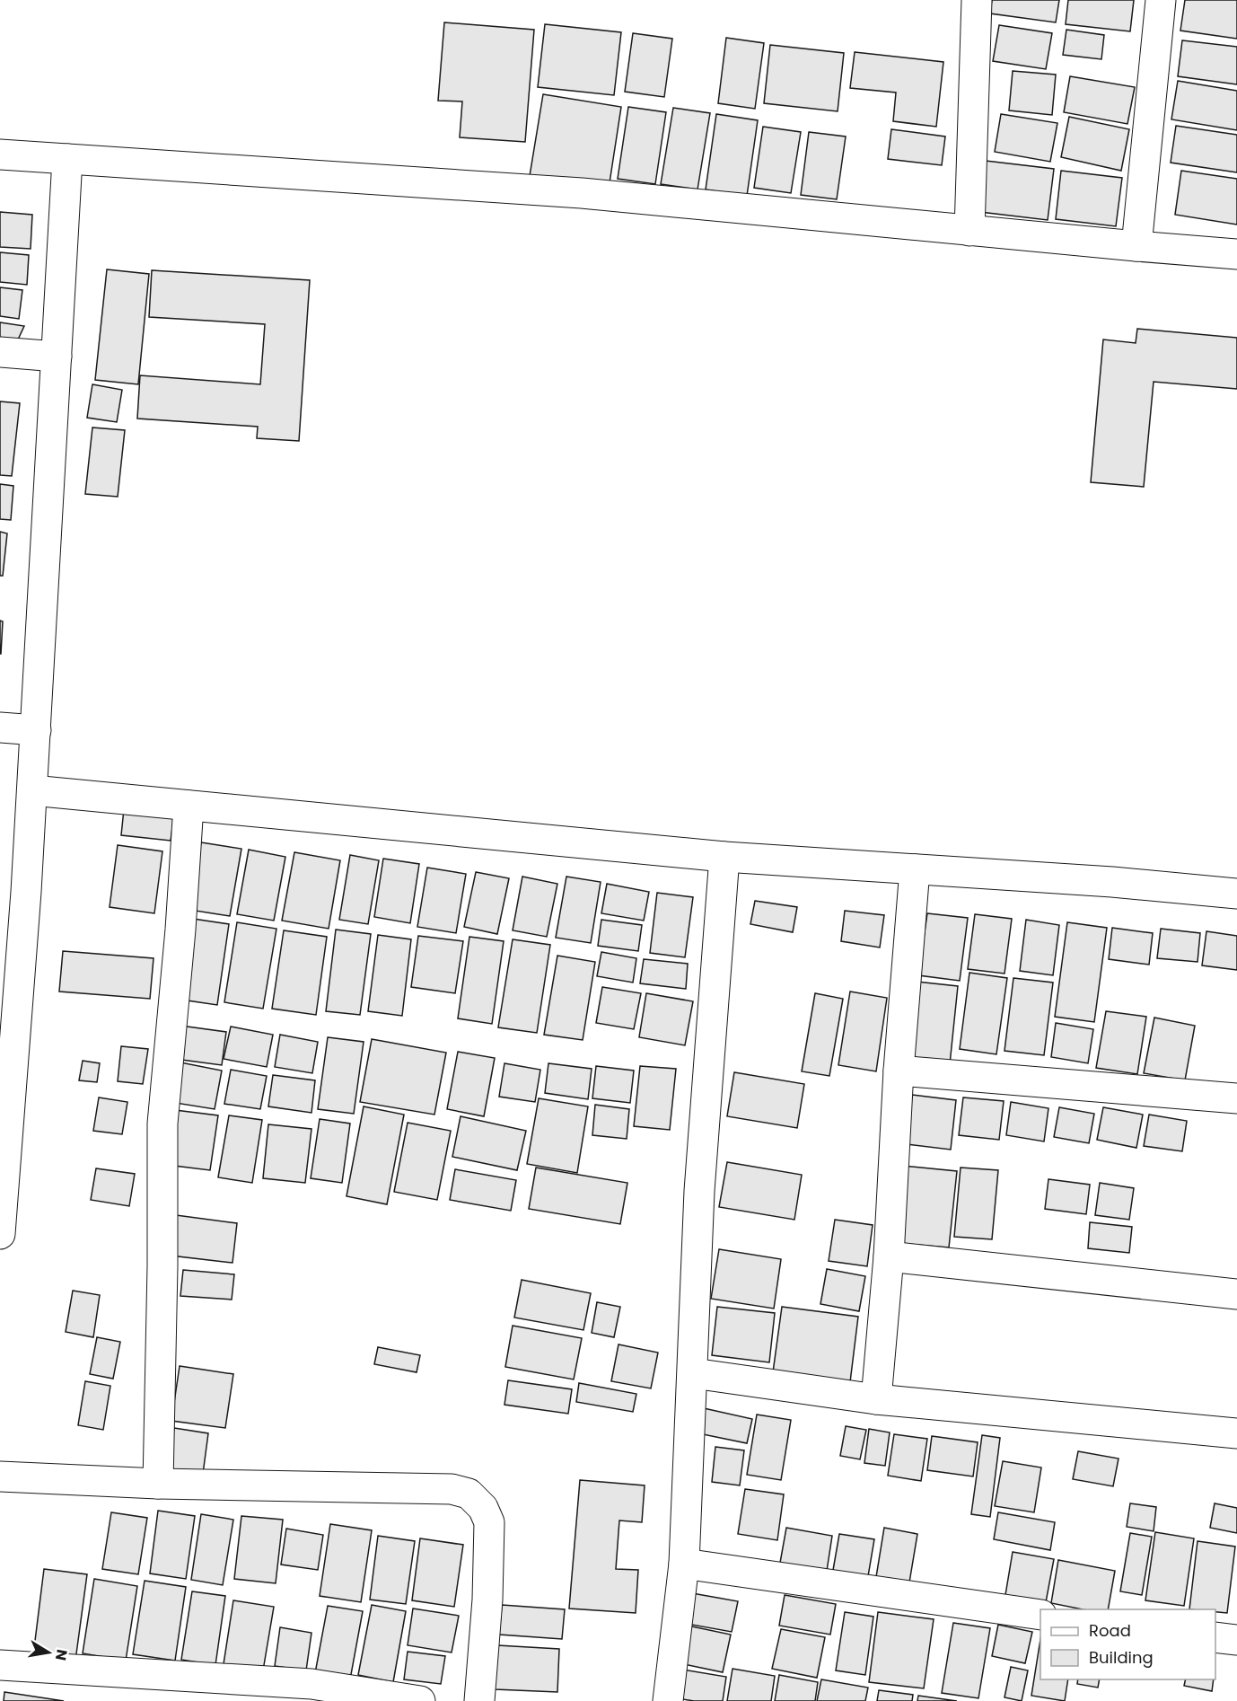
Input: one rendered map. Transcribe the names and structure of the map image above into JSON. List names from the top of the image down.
{
  "legend": ["Road", "Building"],
  "north": "right"
}
